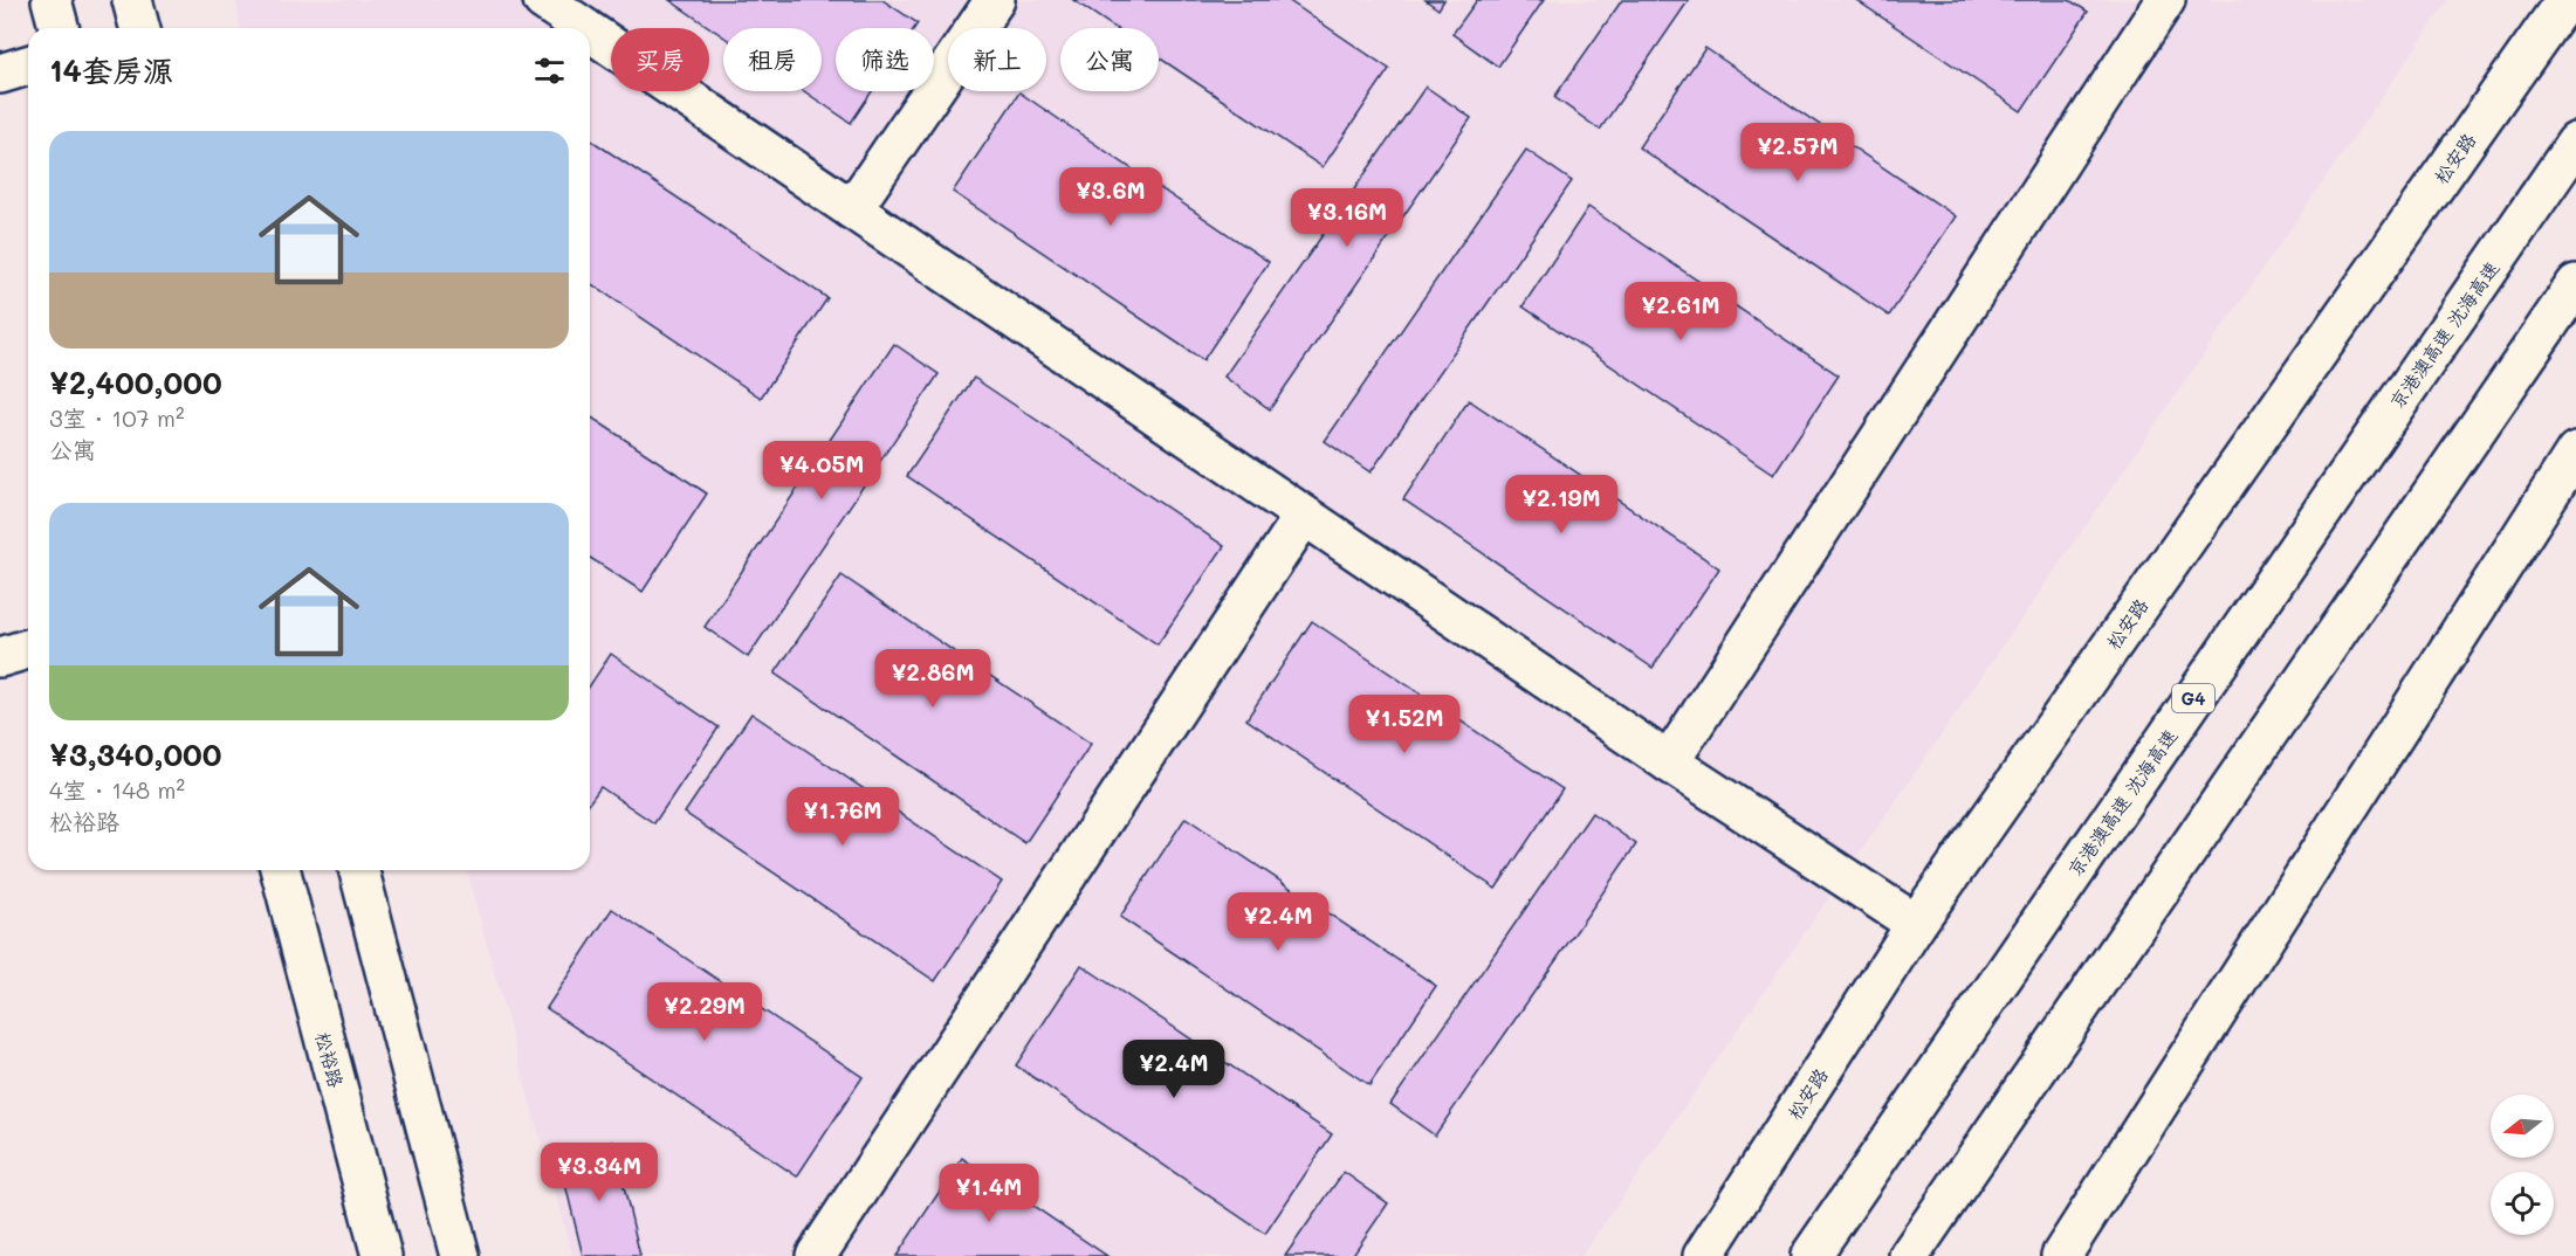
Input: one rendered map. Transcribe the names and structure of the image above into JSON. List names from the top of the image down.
{
  "streets": {
    "main road": [
      "松安路",
      "京港澳高速 沈海高速",
      "G4",
      "松裕路"
    ]
  },
  "north": "left",
  "page": {
    "chip": [
      "买房",
      "租房",
      "筛选",
      "新上",
      "公寓"
    ],
    "heading": "14套房源",
    "list": [
      {
        "name": "¥2,400,000",
        "note": "3室 · 107 m² · 公寓"
      },
      {
        "name": "¥3,340,000",
        "note": "4室 · 148 m² · 松裕路"
      }
    ],
    "price": [
      "¥2.57M",
      "¥3.6M",
      "¥3.16M",
      "¥2.61M",
      "¥4.05M",
      "¥2.19M",
      "¥2.86M",
      "¥1.52M",
      "¥1.76M",
      "¥2.4M",
      "¥2.29M",
      "¥2.4M",
      "¥3.34M",
      "¥1.4M"
    ]
  }
}
